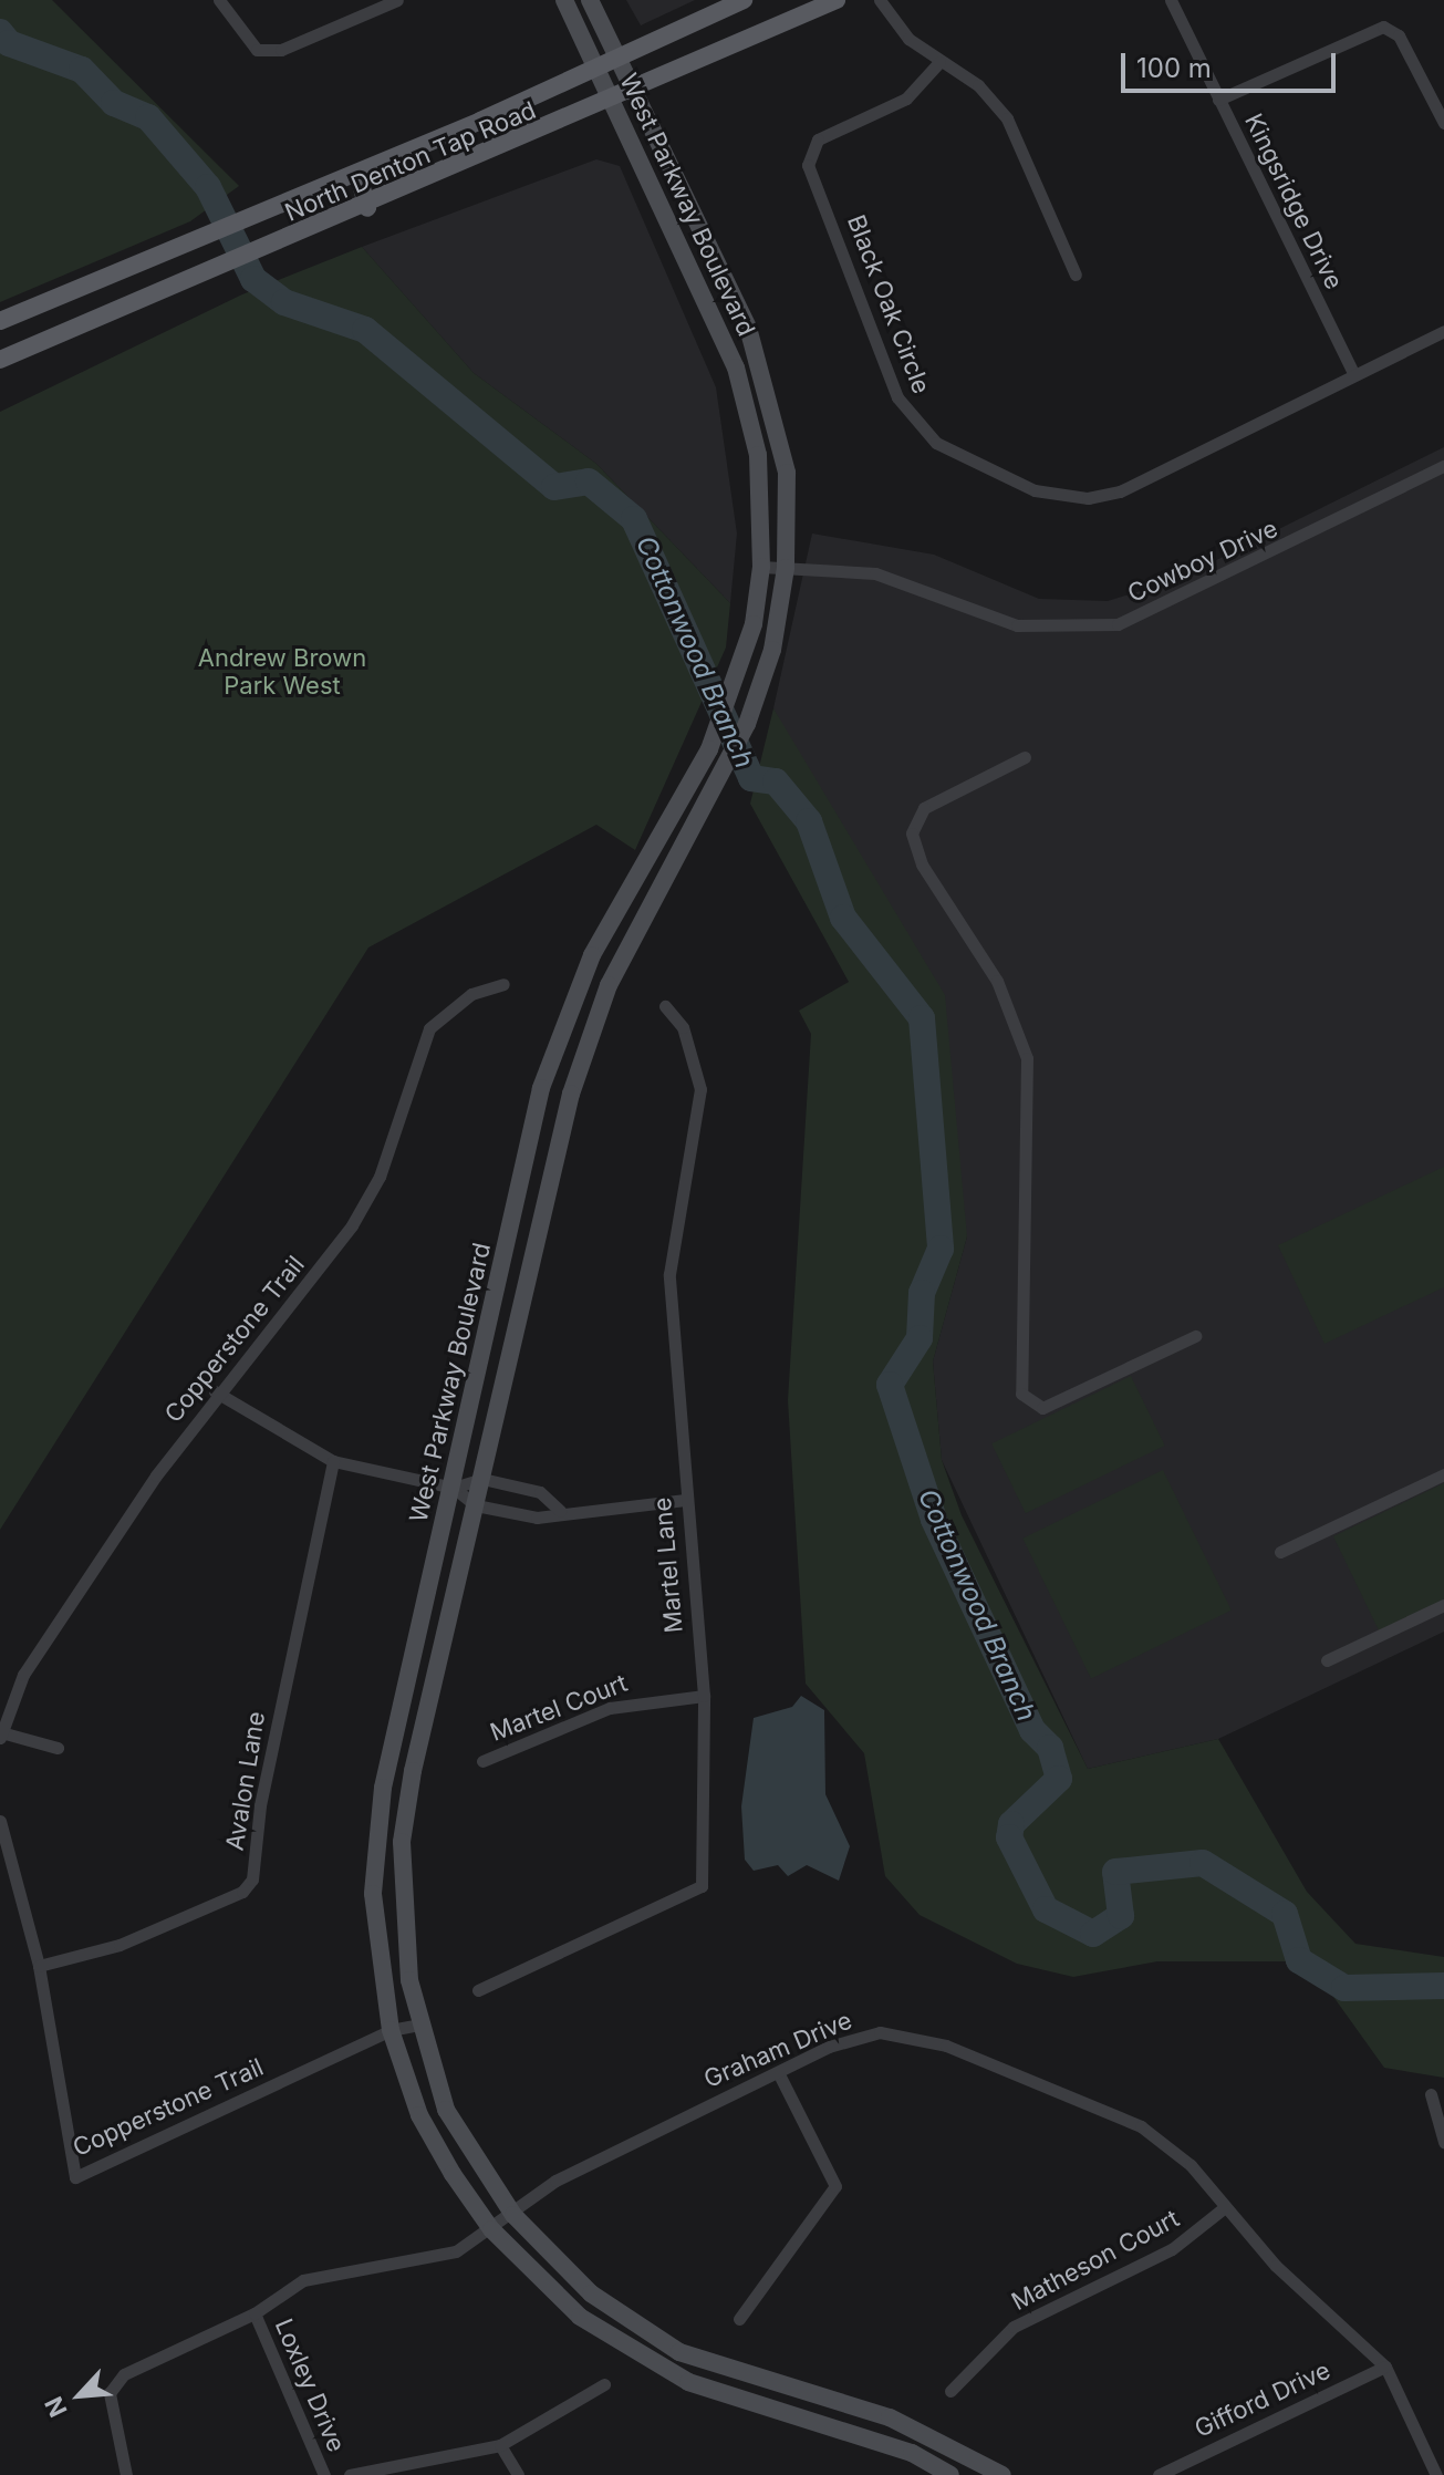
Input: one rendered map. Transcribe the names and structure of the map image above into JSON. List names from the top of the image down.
{
  "streets": {
    "main road": ["North Denton Tap Road"],
    "street": [
      "Kingsridge Drive",
      "West Parkway Boulevard",
      "Black Oak Circle",
      "Cowboy Drive",
      "Copperstone Trail",
      "Martel Lane",
      "Martel Court",
      "Avalon Lane",
      "Graham Drive",
      "Matheson Court",
      "Loxley Drive",
      "Gifford Drive"
    ]
  },
  "crossings": [
    ["North Denton Tap Road", "West Parkway Boulevard"],
    ["Kingsridge Drive", "Black Oak Circle"],
    ["West Parkway Boulevard", "Cowboy Drive"],
    ["West Parkway Boulevard", "Copperstone Trail"],
    ["West Parkway Boulevard", "Graham Drive"],
    ["Copperstone Trail", "Avalon Lane"],
    ["Martel Lane", "Martel Court"],
    ["Graham Drive", "Matheson Court"],
    ["Graham Drive", "Loxley Drive"],
    ["Graham Drive", "Gifford Drive"]
  ],
  "water": ["Cottonwood Branch"],
  "parks": ["Andrew Brown Park West"],
  "scale_bar": "100 m",
  "north": "bottom left"
}
